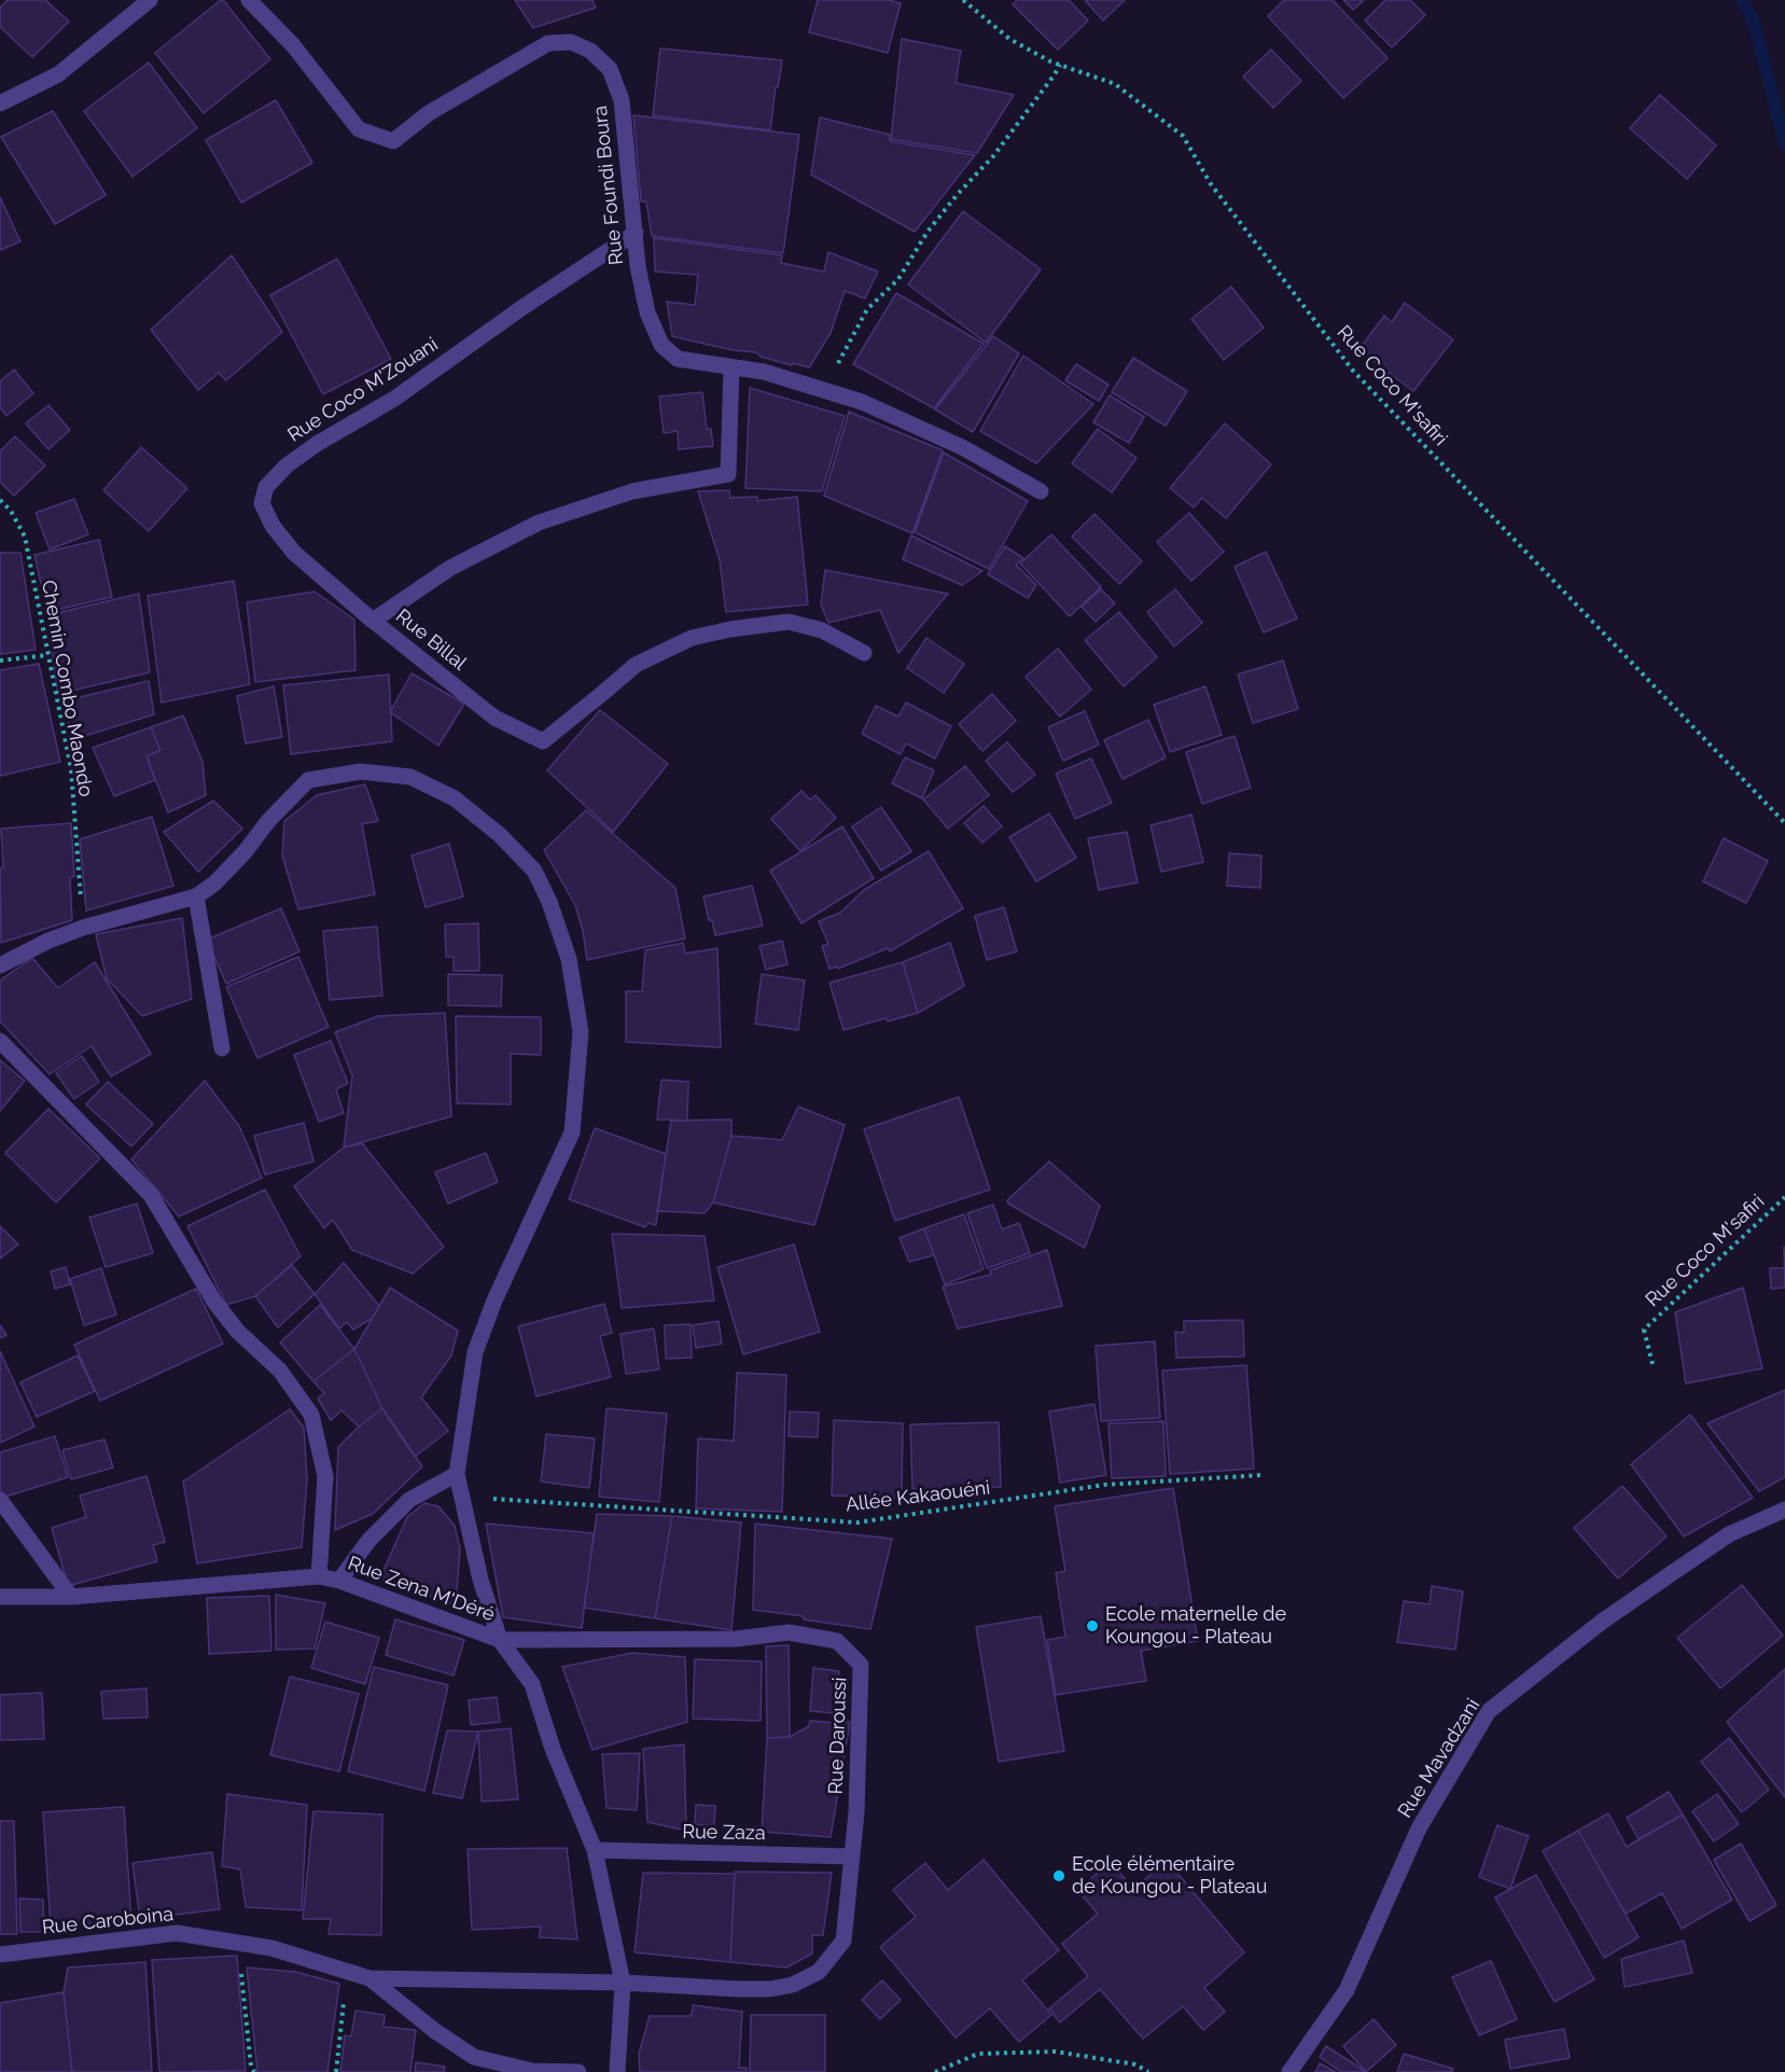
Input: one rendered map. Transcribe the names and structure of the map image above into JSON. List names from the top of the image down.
{
  "streets": {
    "street": [
      "Rue Foundi Boura",
      "Rue Coco M'Zouani",
      "Rue Billal",
      "Rue Zena M'Déré",
      "Rue Daroussi",
      "Rue Mavadzani",
      "Rue Zaza",
      "Rue Caroboina"
    ],
    "path": ["Rue Coco M'safiri", "Chemin Combo Maondo", "Allée Kakaouéni"]
  },
  "crossings": [
    ["Rue Foundi Boura", "Rue Coco M'Zouani"],
    ["Rue Foundi Boura", "Rue Billal"],
    ["Rue Coco M'Zouani", "Rue Billal"],
    ["Rue Zena M'Déré", "Rue Daroussi"],
    ["Rue Zena M'Déré", "Rue Zaza"],
    ["Rue Zena M'Déré", "Rue Caroboina"],
    ["Rue Daroussi", "Rue Zaza"],
    ["Rue Daroussi", "Rue Caroboina"]
  ],
  "places": ["Ecole maternelle de Koungou - Plateau", "Ecole élémentaire de Koungou - Plateau"]
}
